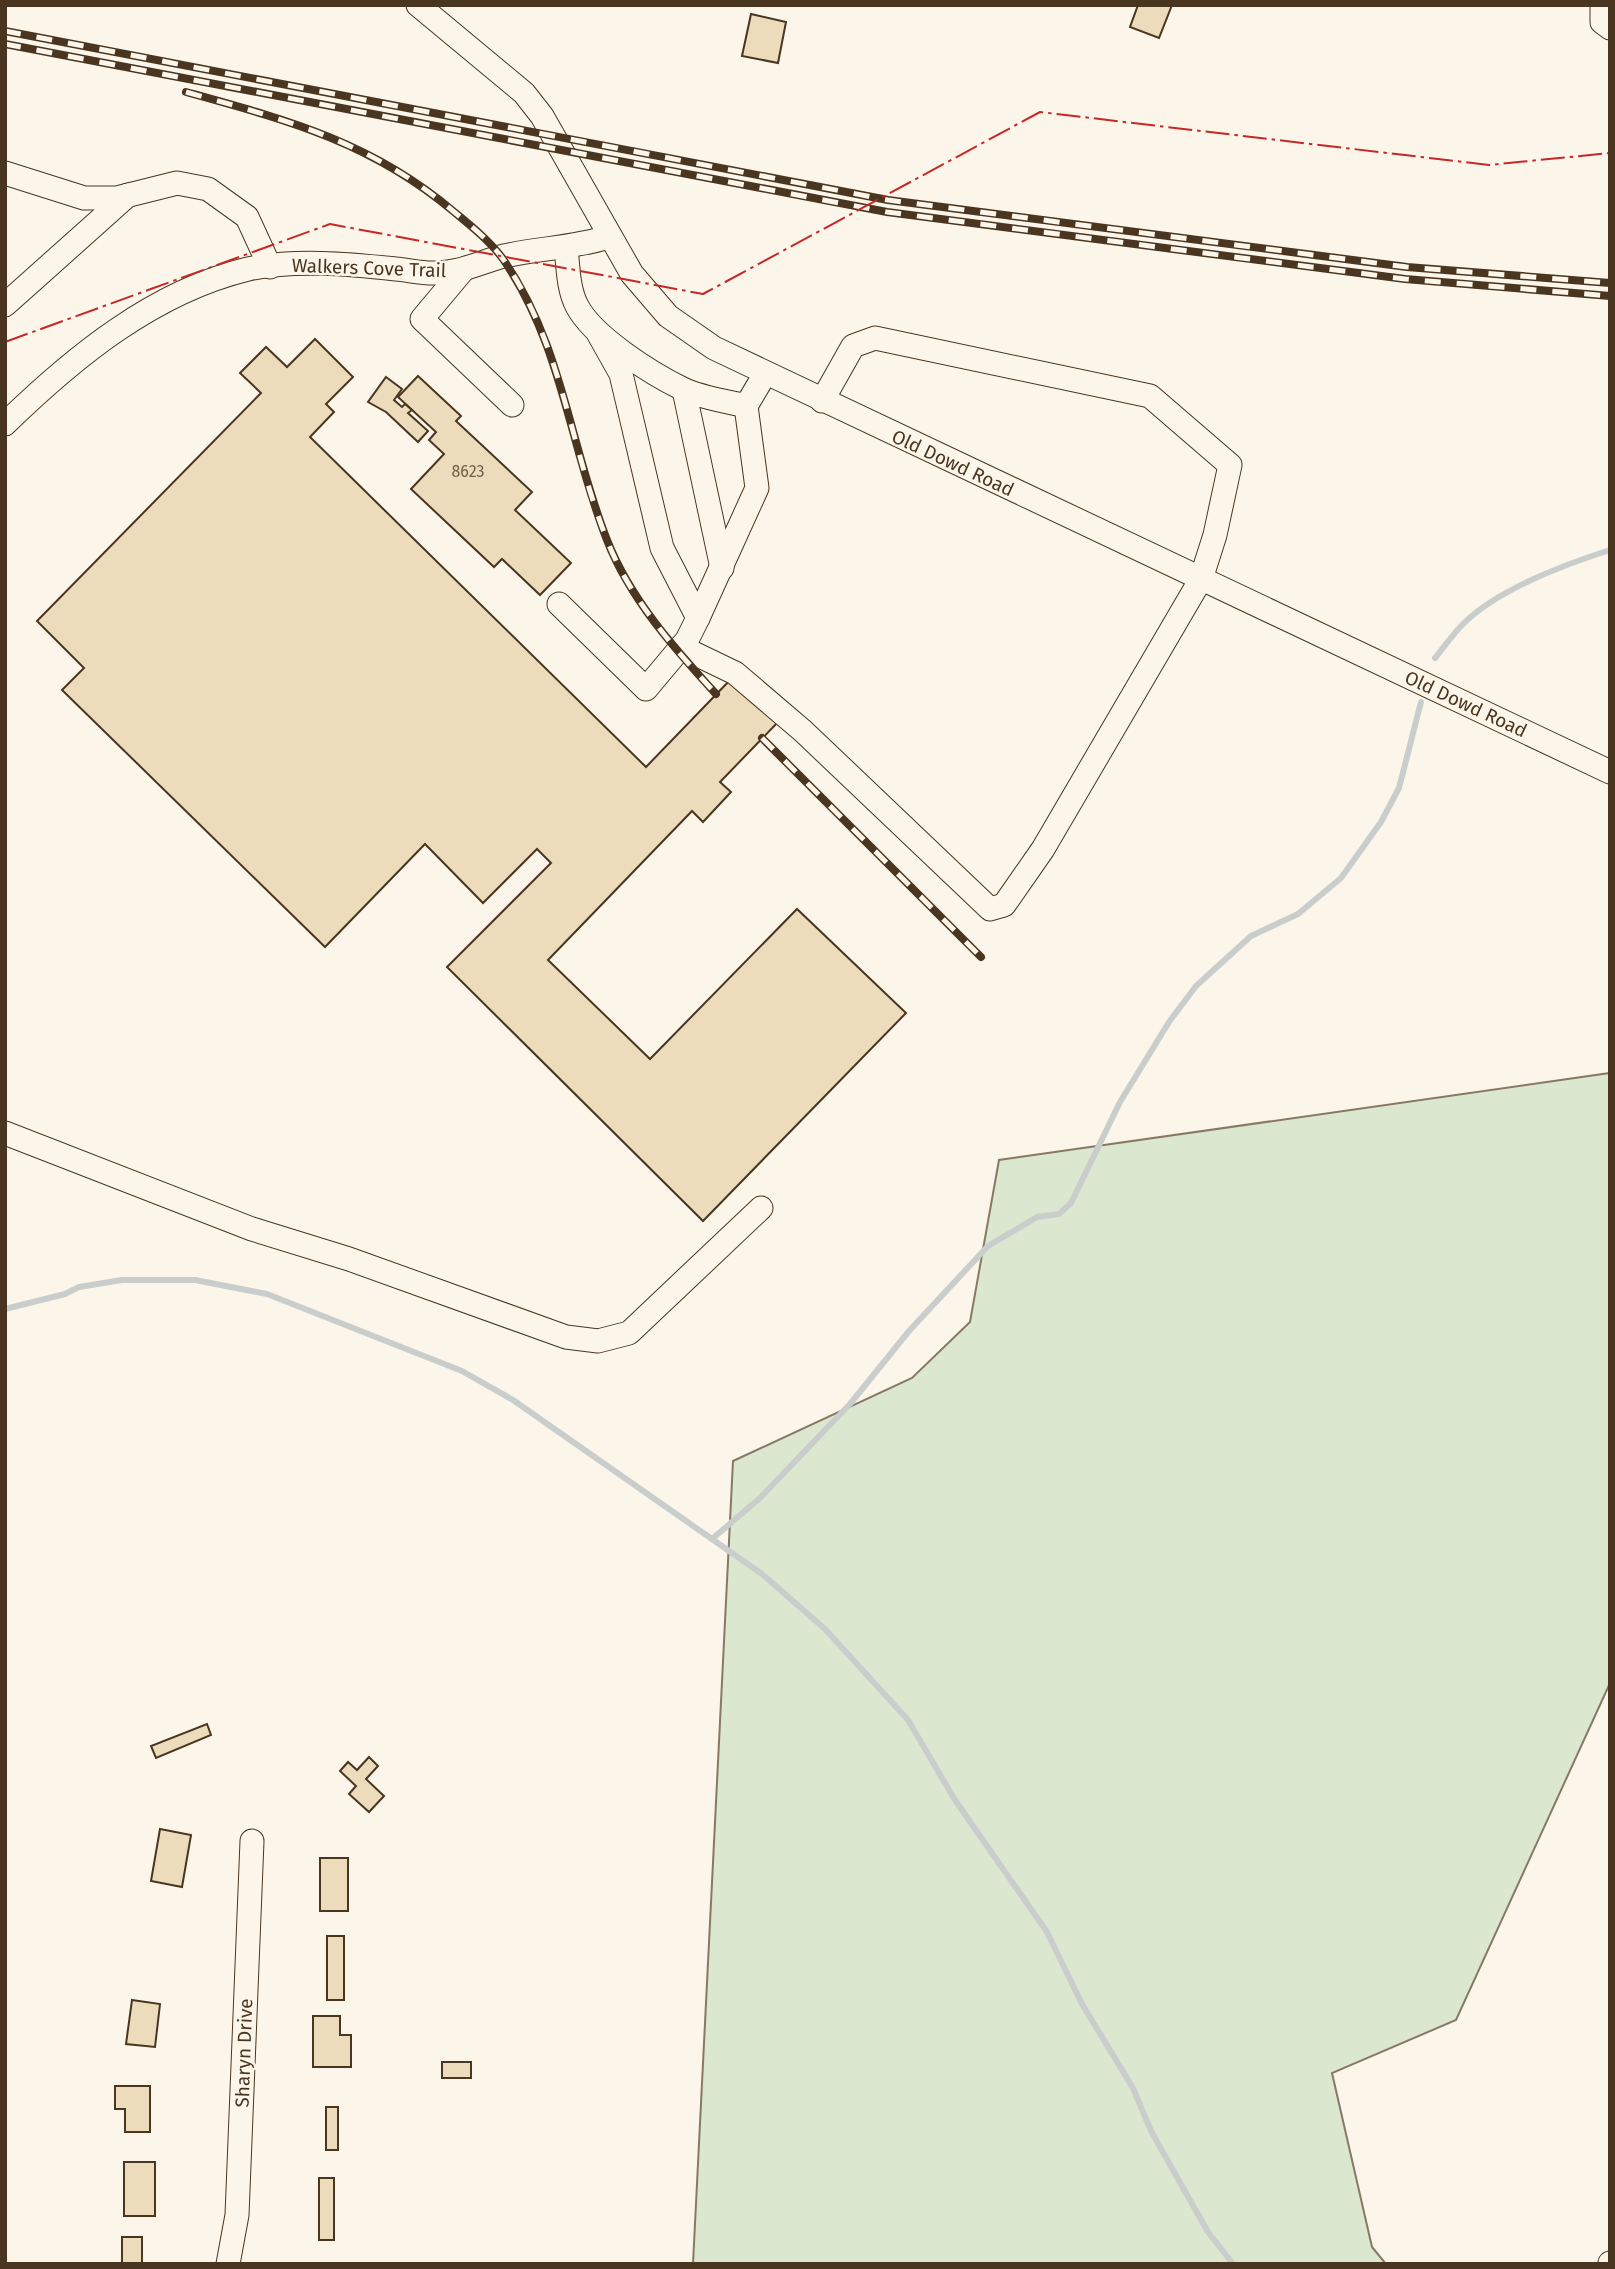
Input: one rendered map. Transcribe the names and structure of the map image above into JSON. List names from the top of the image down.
{
  "streets": {
    "street": ["Walkers Cove Trail", "Old Dowd Road", "Sharyn Drive"]
  },
  "crossings": [
    ["Walkers Cove Trail", "Old Dowd Road"]
  ],
  "house_numbers": ["8623"]
}
